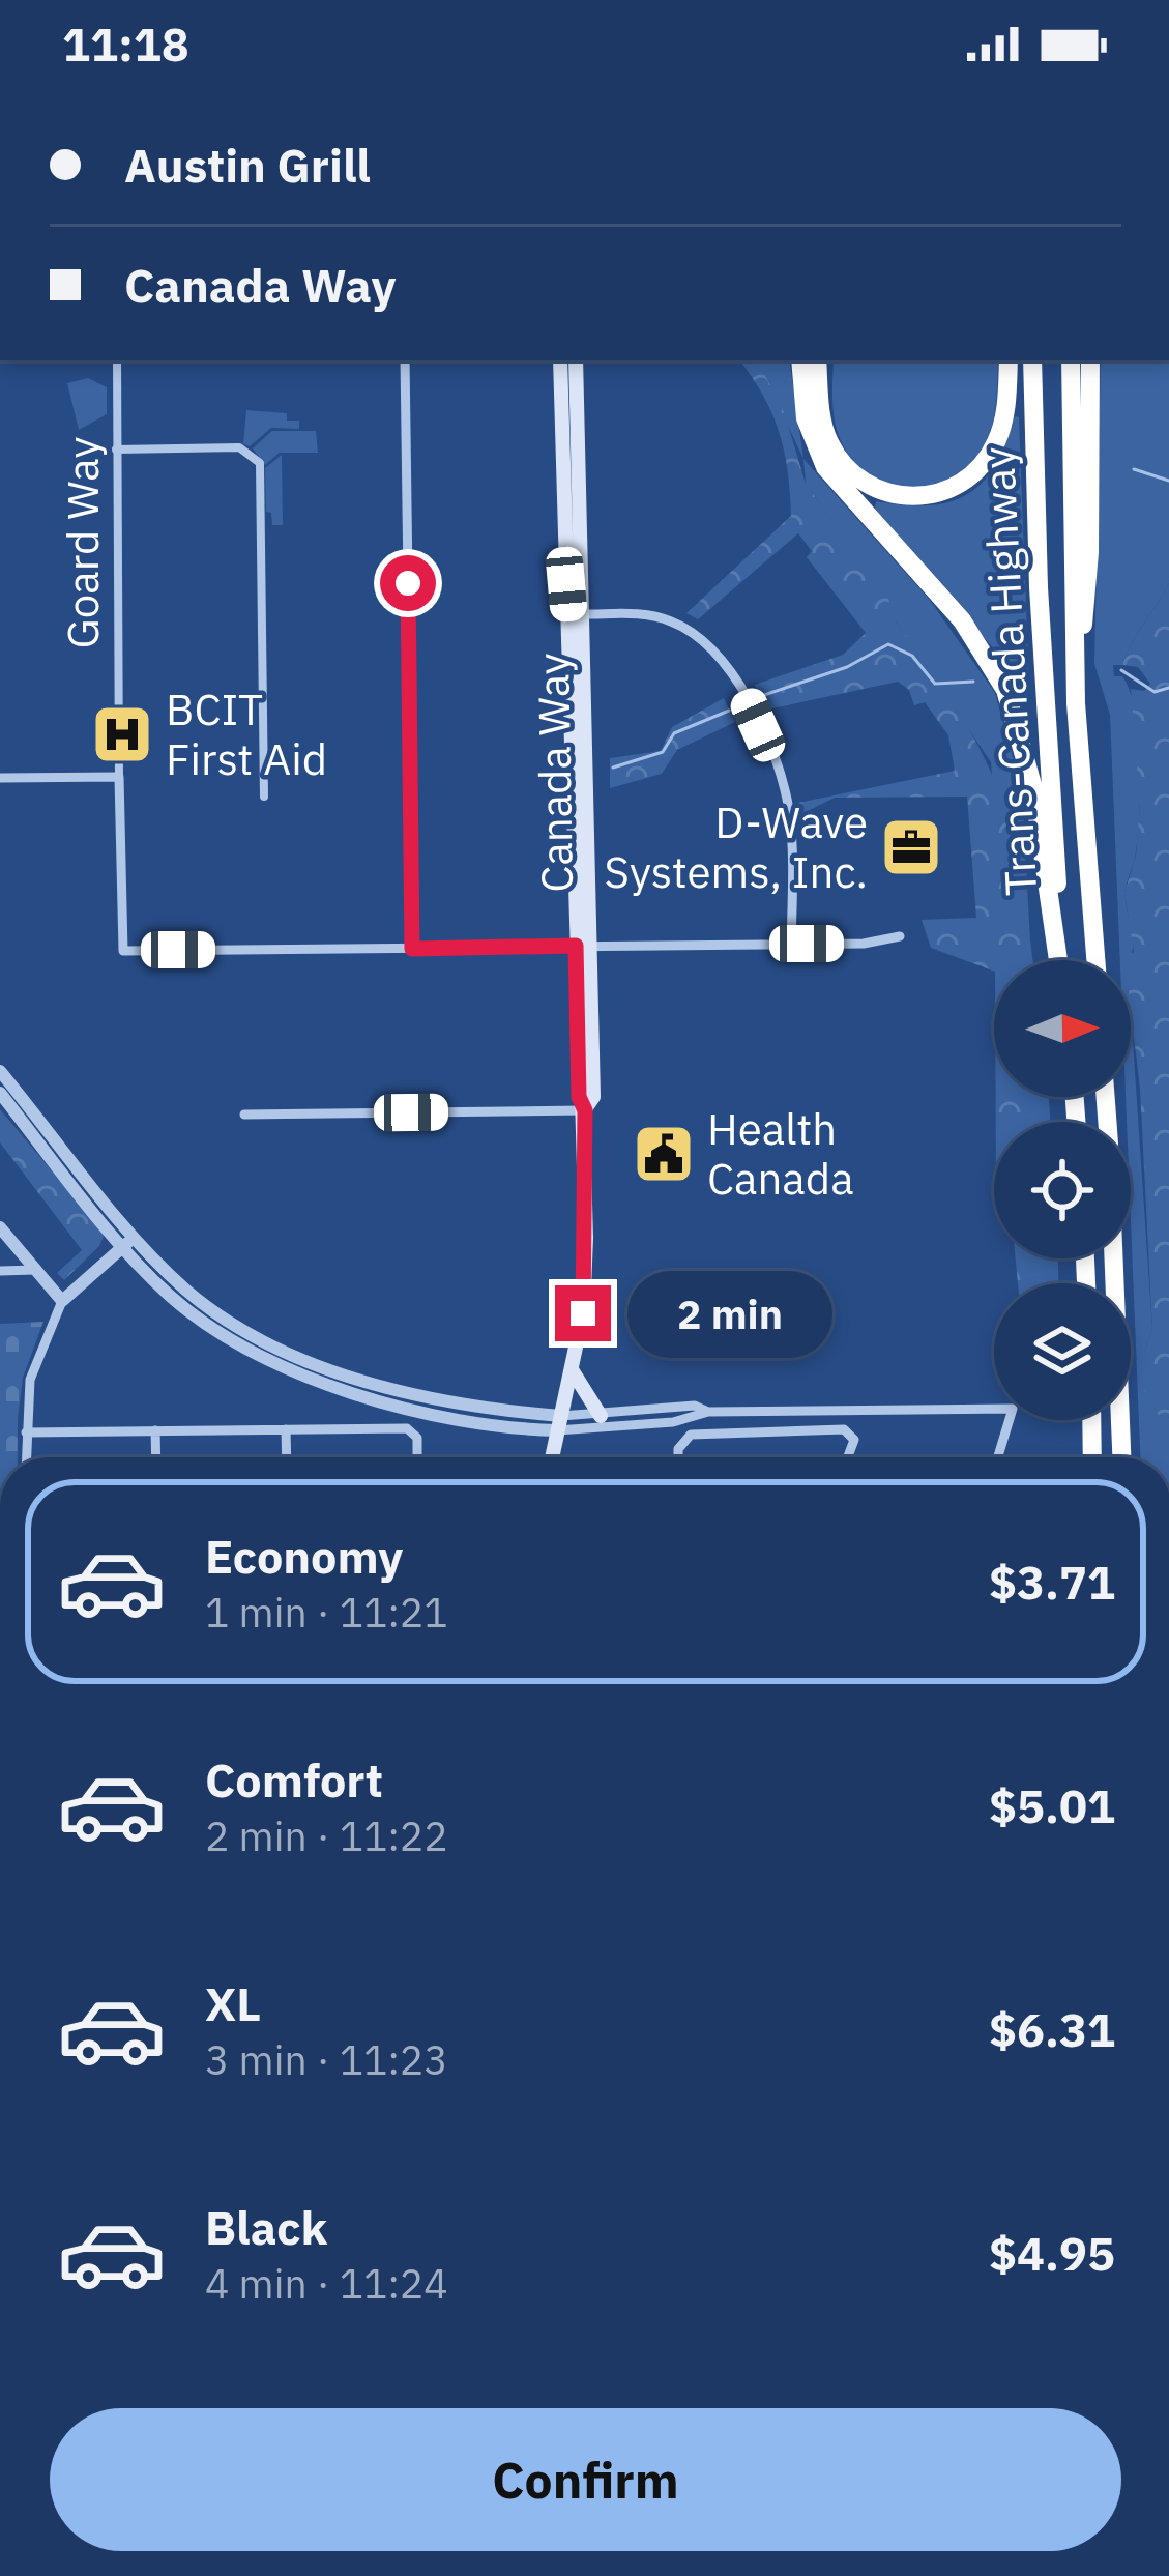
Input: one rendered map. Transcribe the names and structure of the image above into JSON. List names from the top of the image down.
{
  "streets": {
    "highway": ["Trans-Canada Highway"],
    "main road": ["Canada Way"],
    "street": ["Goard Way"]
  },
  "places": {
    "hospital": ["BCIT First Aid"],
    "office": ["D-Wave Systems, Inc."],
    "public building": ["Health Canada"]
  },
  "north": "right",
  "page": {
    "status": "11:18",
    "banner": ["Austin Grill", "Canada Way"],
    "bubble": "2 min",
    "list": [
      {
        "name": "Economy",
        "note": "1 min · 11:21",
        "value": "$3.71"
      },
      {
        "name": "Comfort",
        "note": "2 min · 11:22",
        "value": "$5.01"
      },
      {
        "name": "XL",
        "note": "3 min · 11:23",
        "value": "$6.31"
      },
      {
        "name": "Black",
        "note": "4 min · 11:24",
        "value": "$4.95"
      }
    ],
    "buttons": "Confirm"
  }
}
